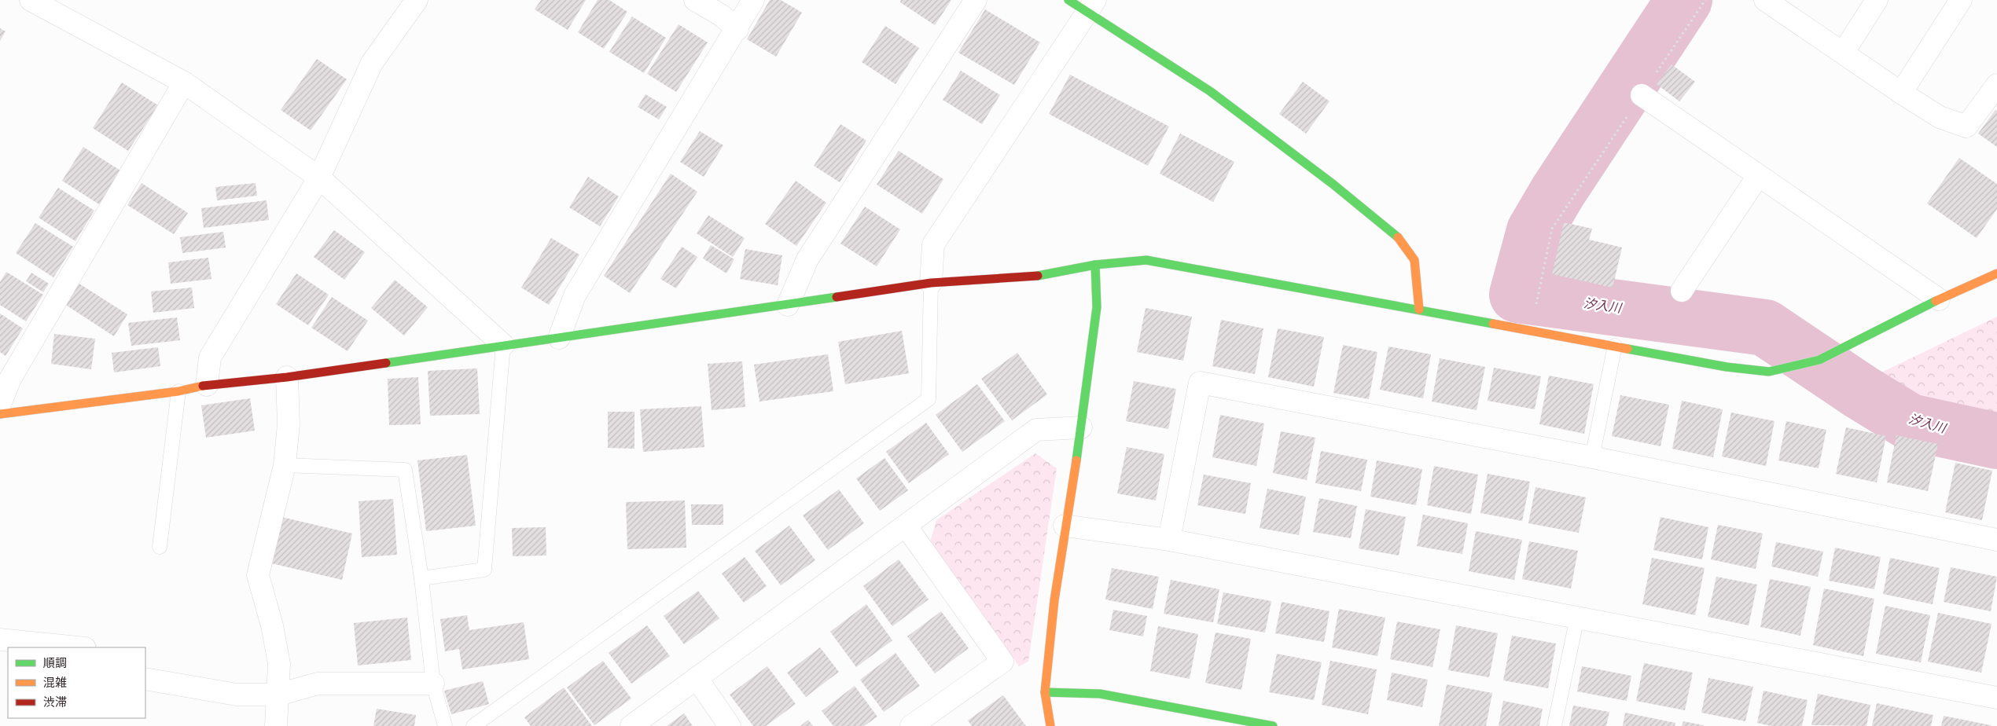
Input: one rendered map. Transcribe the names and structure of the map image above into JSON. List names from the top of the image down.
{
  "water": ["汐入川"],
  "legend": ["順調", "混雑", "渋滞"]
}
